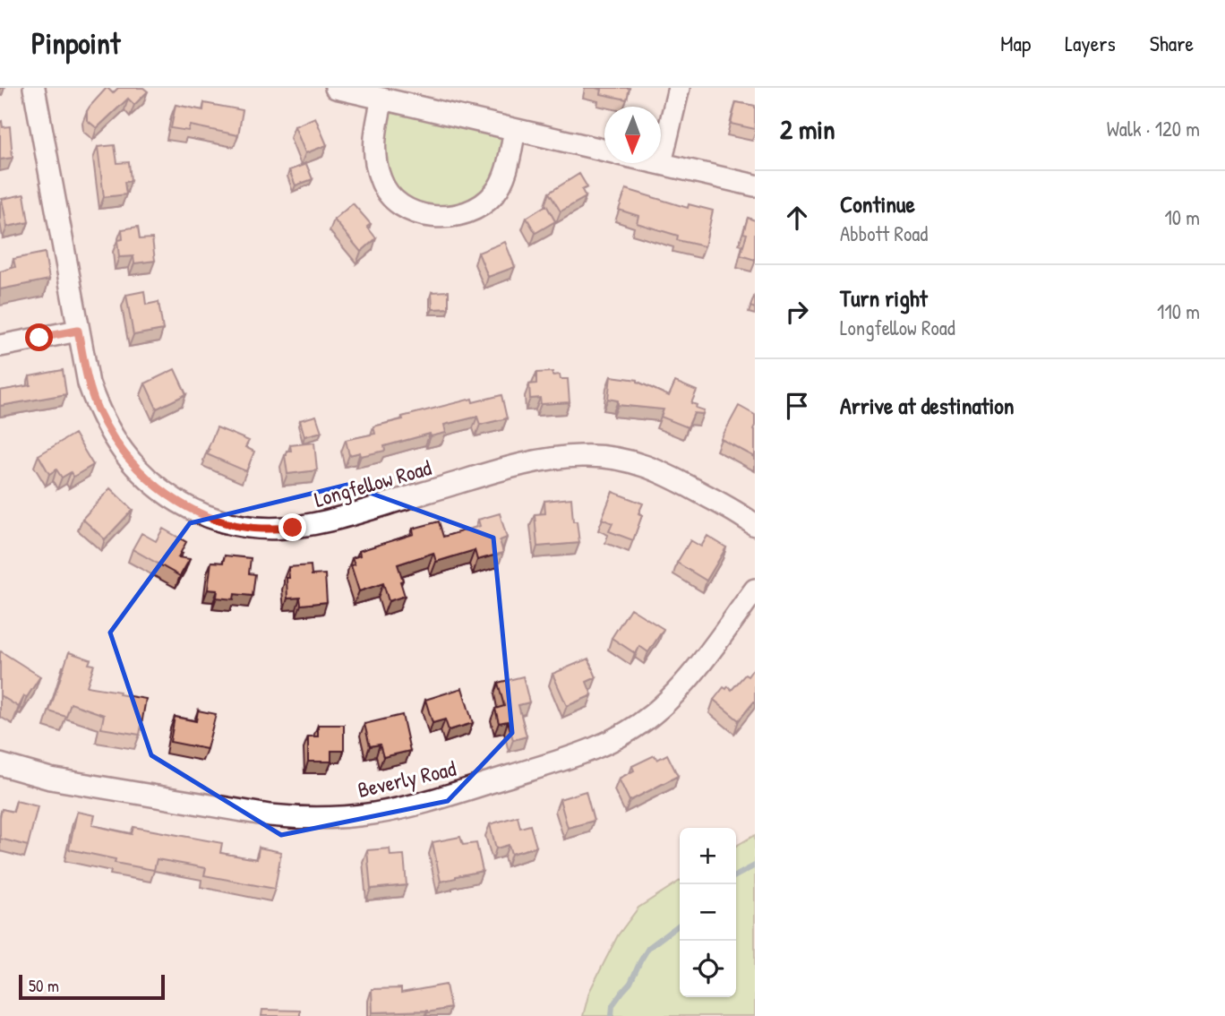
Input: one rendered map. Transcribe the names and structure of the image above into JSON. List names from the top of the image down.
{
  "streets": {
    "street": ["Longfellow Road", "Beverly Road"]
  },
  "scale_bar": "50 m",
  "north": "bottom",
  "page": {
    "header": "Pinpoint",
    "nav": ["Map", "Layers", "Share"],
    "heading": ["2 min", "Walk · 120 m"],
    "list": [
      ["Continue", "Abbott Road", "10 m"],
      ["Turn right", "Longfellow Road", "110 m"],
      "Arrive at destination"
    ],
    "map_buttons": ["+", "−"],
    "scale": "50 m"
  }
}
